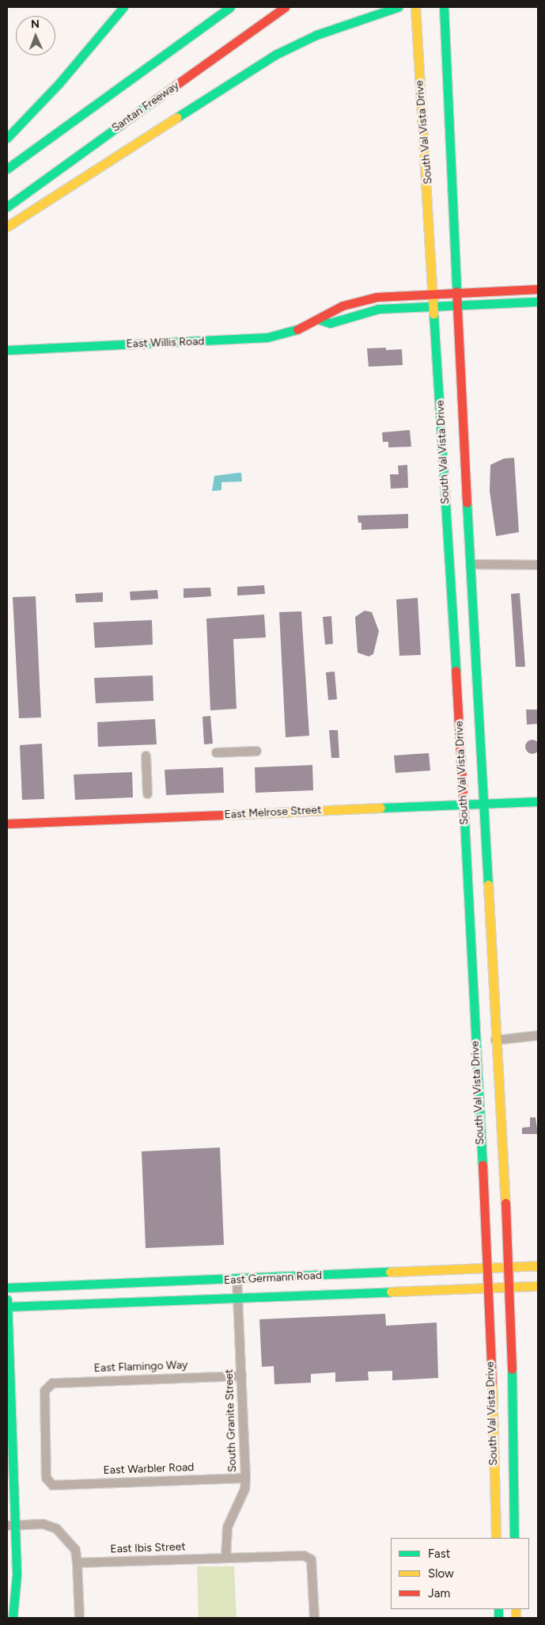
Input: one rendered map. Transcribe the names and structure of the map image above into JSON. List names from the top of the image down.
{
  "streets": {
    "main road": [
      "Santan Freeway",
      "South Val Vista Drive",
      "East Willis Road",
      "East Melrose Street",
      "East Germann Road"
    ],
    "street": [
      "East Flamingo Way",
      "South Granite Street",
      "East Warbler Road",
      "East Ibis Street"
    ]
  },
  "crossings": [
    ["South Val Vista Drive", "East Willis Road"],
    ["South Val Vista Drive", "East Melrose Street"],
    ["South Val Vista Drive", "East Germann Road"],
    ["East Germann Road", "South Granite Street"],
    ["East Flamingo Way", "South Granite Street"],
    ["East Flamingo Way", "East Warbler Road"],
    ["South Granite Street", "East Warbler Road"],
    ["South Granite Street", "East Ibis Street"]
  ],
  "legend": ["Fast", "Slow", "Jam"],
  "north": "top"
}
